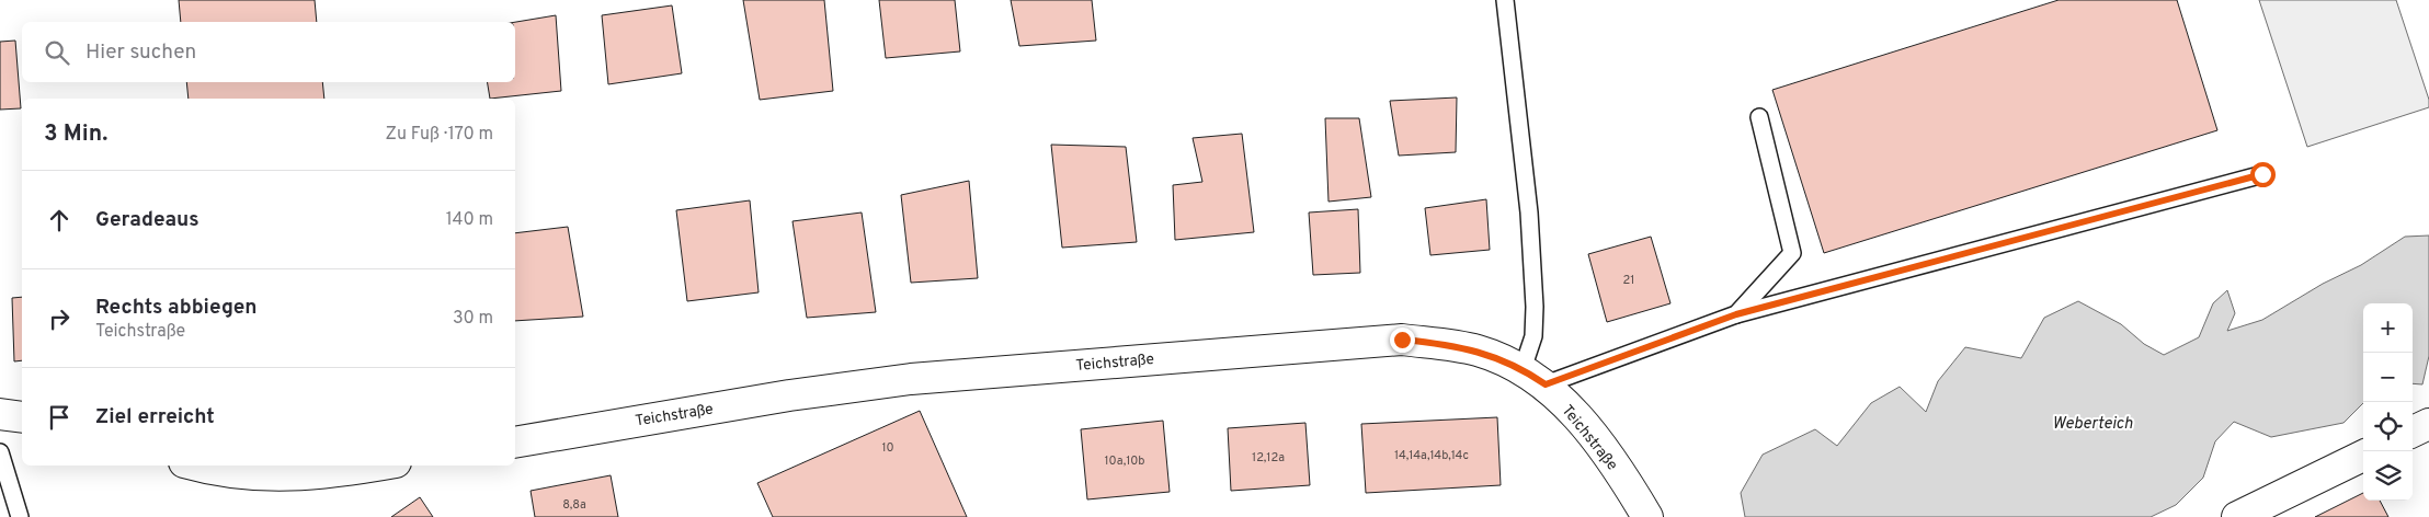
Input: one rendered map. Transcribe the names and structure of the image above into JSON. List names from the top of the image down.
{
  "streets": {
    "street": ["Teichstraße"]
  },
  "water": ["Weberteich"],
  "house_numbers": [
    "21",
    "10",
    "14,14a,14b,14c",
    "12,12a",
    "10a,10b",
    "8,8a"
  ],
  "page": {
    "search": "Hier suchen",
    "heading": ["3 Min.", "Zu Fuß · 170 m"],
    "list": [
      ["Geradeaus", "140 m"],
      ["Rechts abbiegen", "Teichstraße", "30 m"],
      "Ziel erreicht"
    ],
    "map_buttons": ["+", "−"]
  }
}
